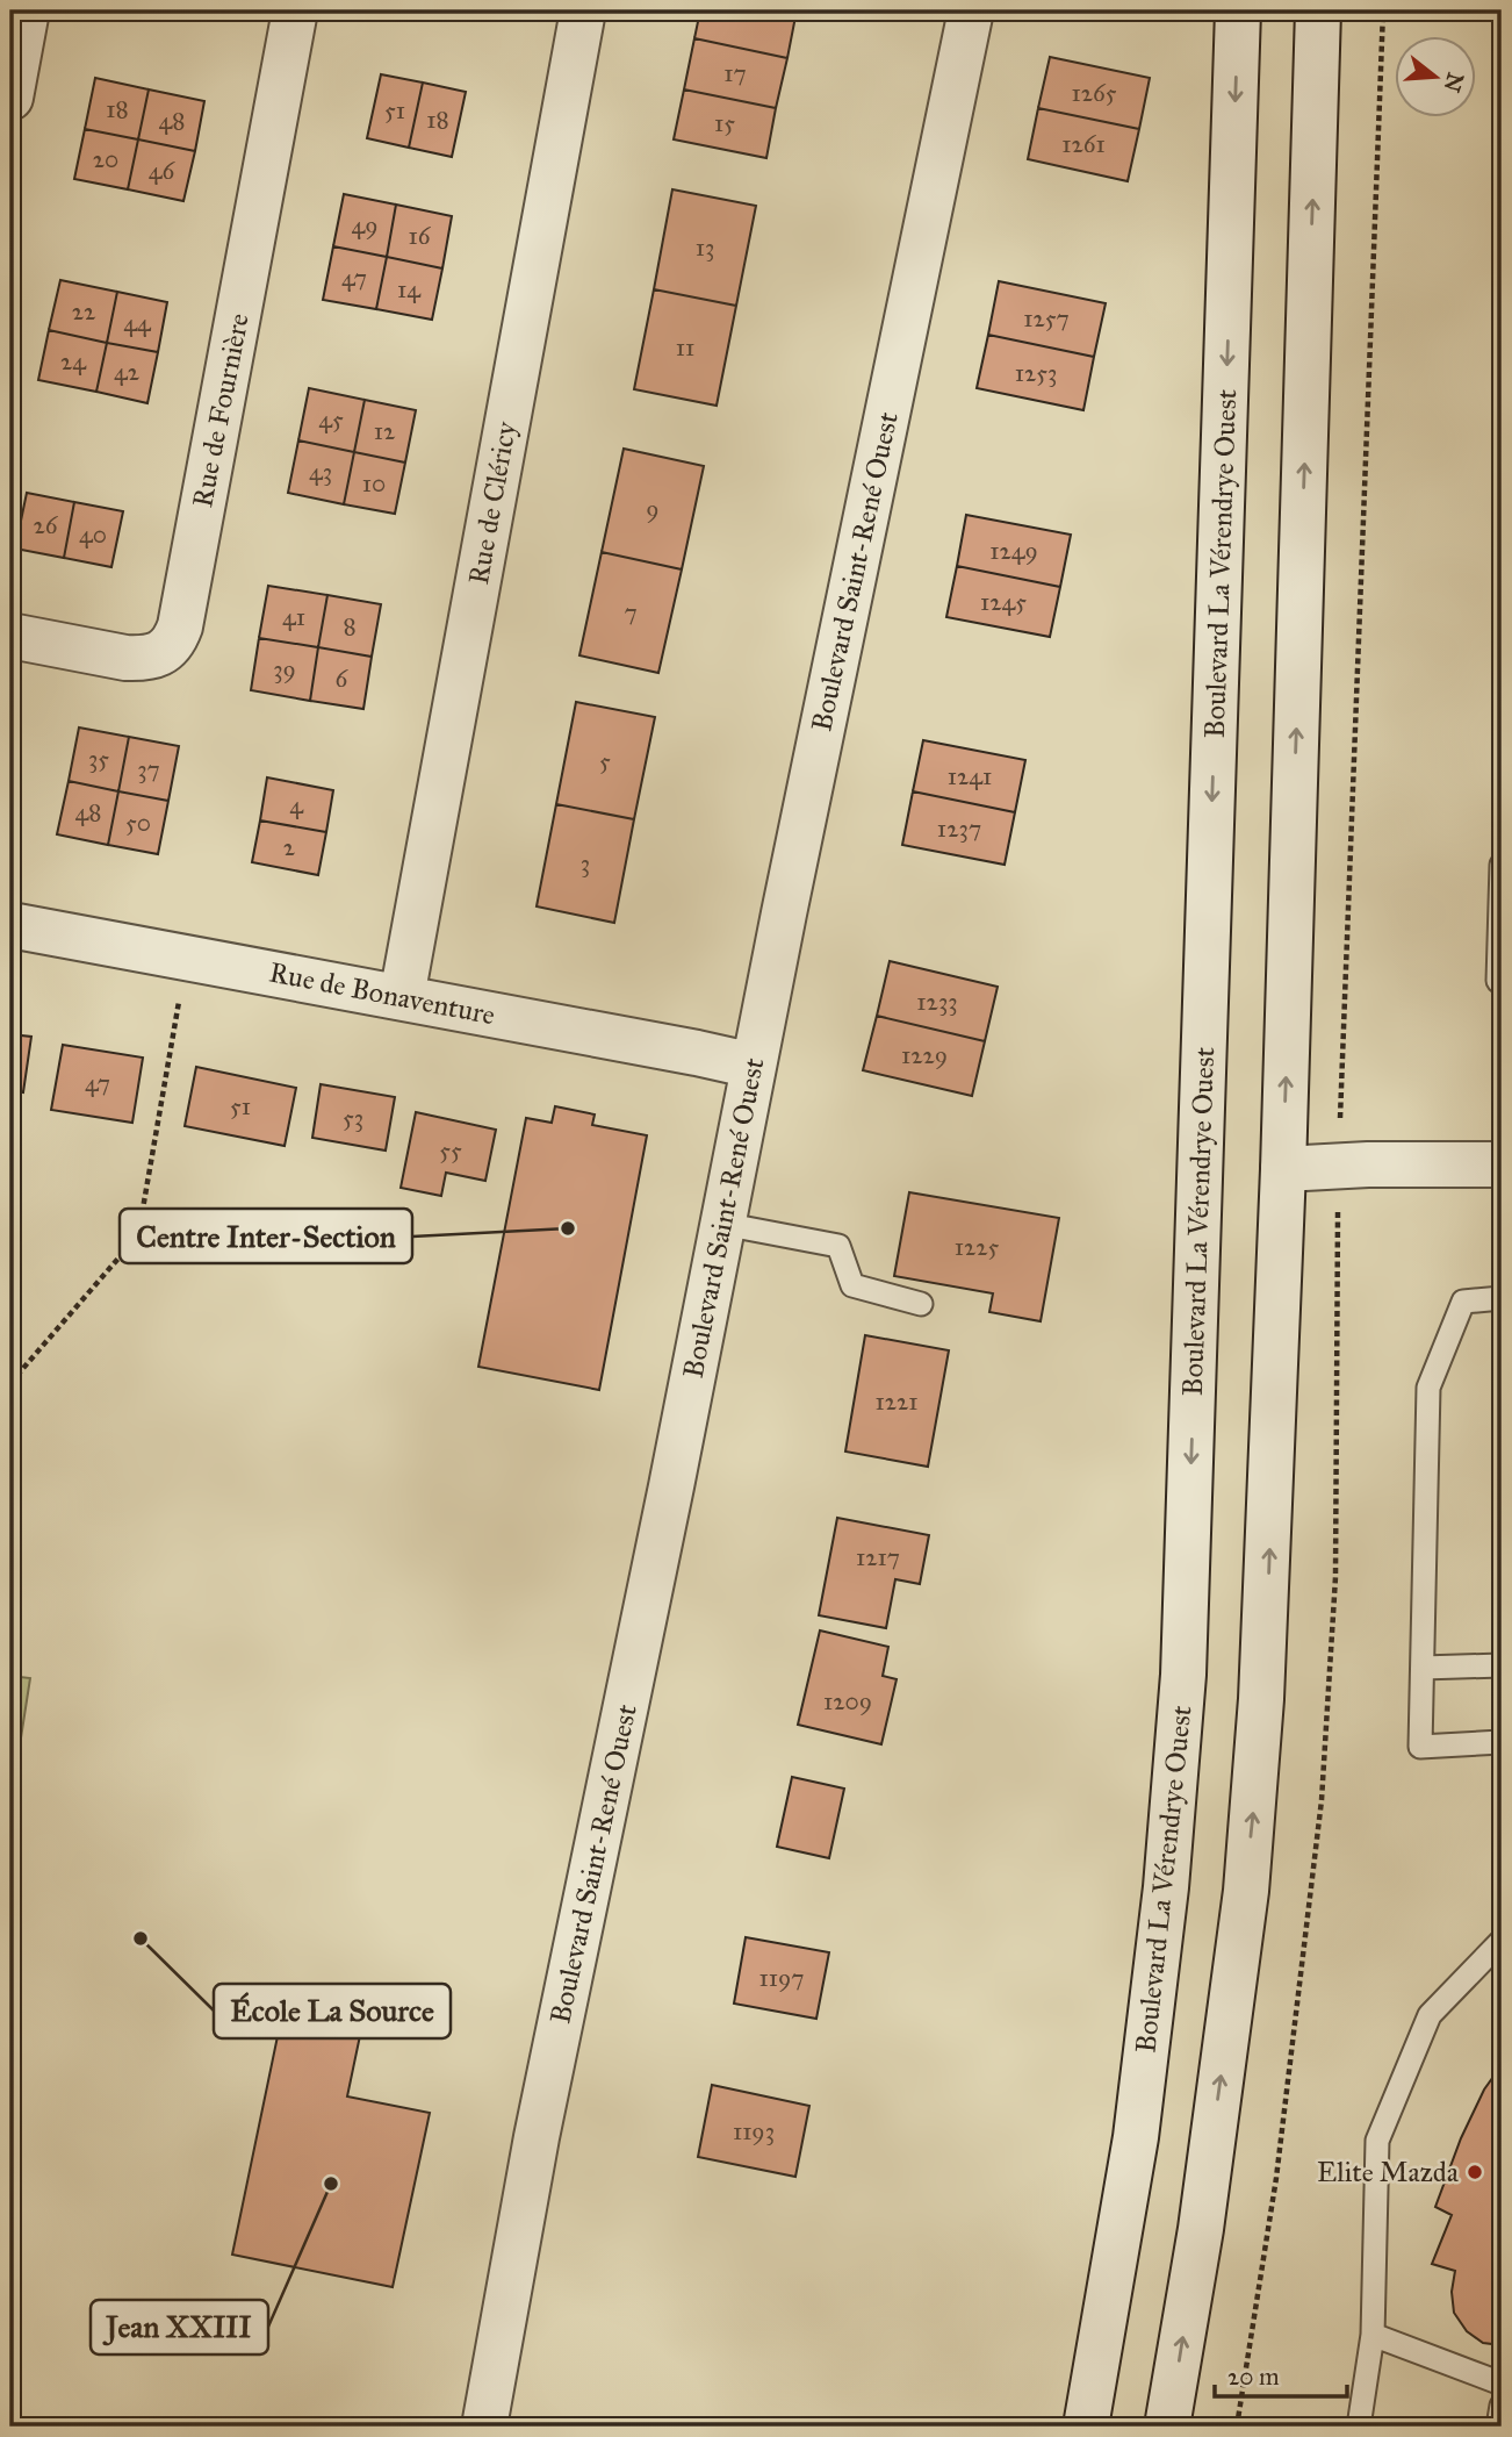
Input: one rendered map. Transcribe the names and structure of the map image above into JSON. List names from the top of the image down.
{
  "streets": {
    "street": [
      "Rue de Fournière",
      "Rue de Cléricy",
      "Boulevard La Vérendrye Ouest",
      "Boulevard Saint-René Ouest",
      "Rue de Bonaventure"
    ]
  },
  "crossings": [
    ["Rue de Cléricy", "Rue de Bonaventure"],
    ["Boulevard Saint-René Ouest", "Rue de Bonaventure"]
  ],
  "places": [
    "Centre Inter-Section",
    "École La Source",
    "Elite Mazda",
    "Jean XXIII"
  ],
  "house_numbers": [
    "17",
    "1265",
    "18",
    "51",
    "18",
    "48",
    "15",
    "1261",
    "20",
    "46",
    "49",
    "16",
    "13",
    "47",
    "14",
    "22",
    "1257",
    "44",
    "11",
    "24",
    "42",
    "1253",
    "45",
    "12",
    "43",
    "10",
    "9",
    "26",
    "40",
    "1249",
    "1245",
    "7",
    "41",
    "8",
    "39",
    "6",
    "35",
    "5",
    "37",
    "1241",
    "4",
    "48",
    "50",
    "1237",
    "2",
    "3",
    "1233",
    "1229",
    "47",
    "51",
    "53",
    "55",
    "1225",
    "1221",
    "1217",
    "1209",
    "1197",
    "1193"
  ],
  "scale_bar": "20 m",
  "north": "right"
}
